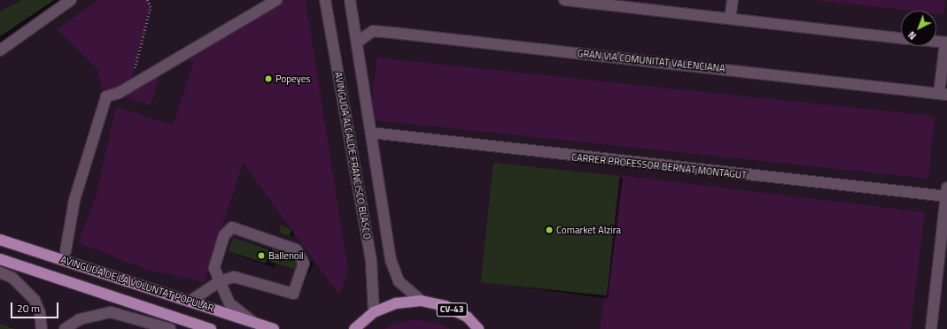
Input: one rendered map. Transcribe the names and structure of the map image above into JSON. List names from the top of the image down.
{
  "streets": {
    "main road": ["AVINGUDA DE LA VOLUNTAT POPULAR", "CV-43"],
    "street": ["GRAN VIA COMUNITAT VALENCIANA", "AVINGUDA ALCALDE FRANCISCO BLASCO", "CARRER PROFESSOR BERNAT MONTAGUT"]
  },
  "crossings": [
    ["GRAN VIA COMUNITAT VALENCIANA", "AVINGUDA ALCALDE FRANCISCO BLASCO"],
    ["AVINGUDA ALCALDE FRANCISCO BLASCO", "CARRER PROFESSOR BERNAT MONTAGUT"],
    ["AVINGUDA ALCALDE FRANCISCO BLASCO", "CV-43"]
  ],
  "places": ["Popeyes", "Comarket Alzira", "Ballenoil"],
  "scale_bar": "20 m",
  "north": "bottom left"
}
